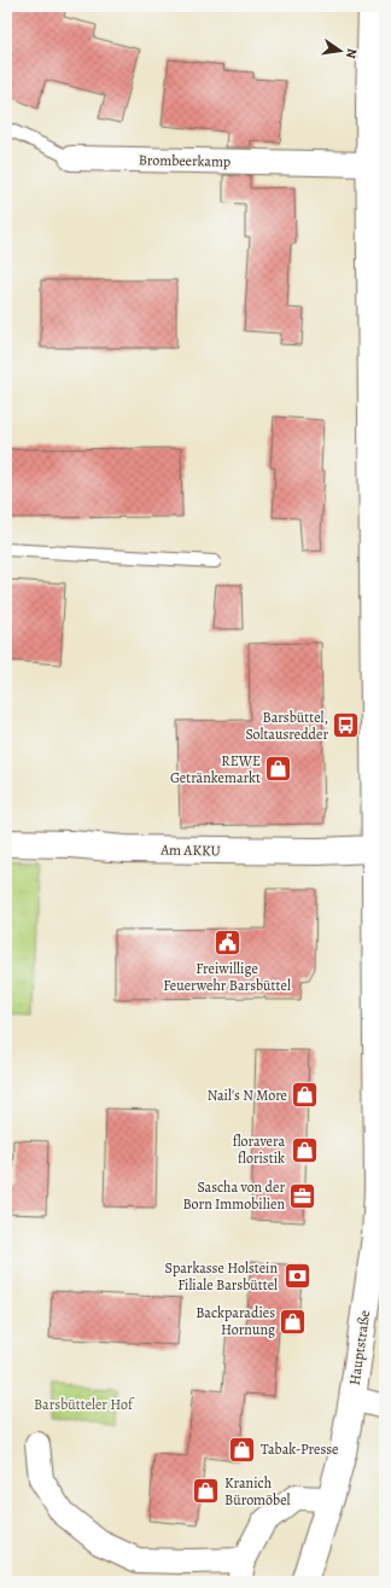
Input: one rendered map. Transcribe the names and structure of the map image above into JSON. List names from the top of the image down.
{
  "streets": {
    "street": ["Brombeerkamp", "Am AKKU", "Hauptstraße"]
  },
  "crossings": [
    ["Brombeerkamp", "Hauptstraße"],
    ["Am AKKU", "Hauptstraße"]
  ],
  "parks": ["Barsbütteler Hof"],
  "places": {
    "bus stop": ["Barsbüttel, Soltausredder"],
    "shop": [
      "REWE Getränkemarkt",
      "Nail's N More",
      "floravera floristik",
      "Backparadies Hornung",
      "Tabak-Presse",
      "Kranich Büromöbel"
    ],
    "public building": ["Freiwillige Feuerwehr Barsbüttel"],
    "office": ["Sascha von der Born Immobilien"],
    "bank": ["Sparkasse Holstein Filiale Barsbüttel"]
  },
  "north": "right"
}
